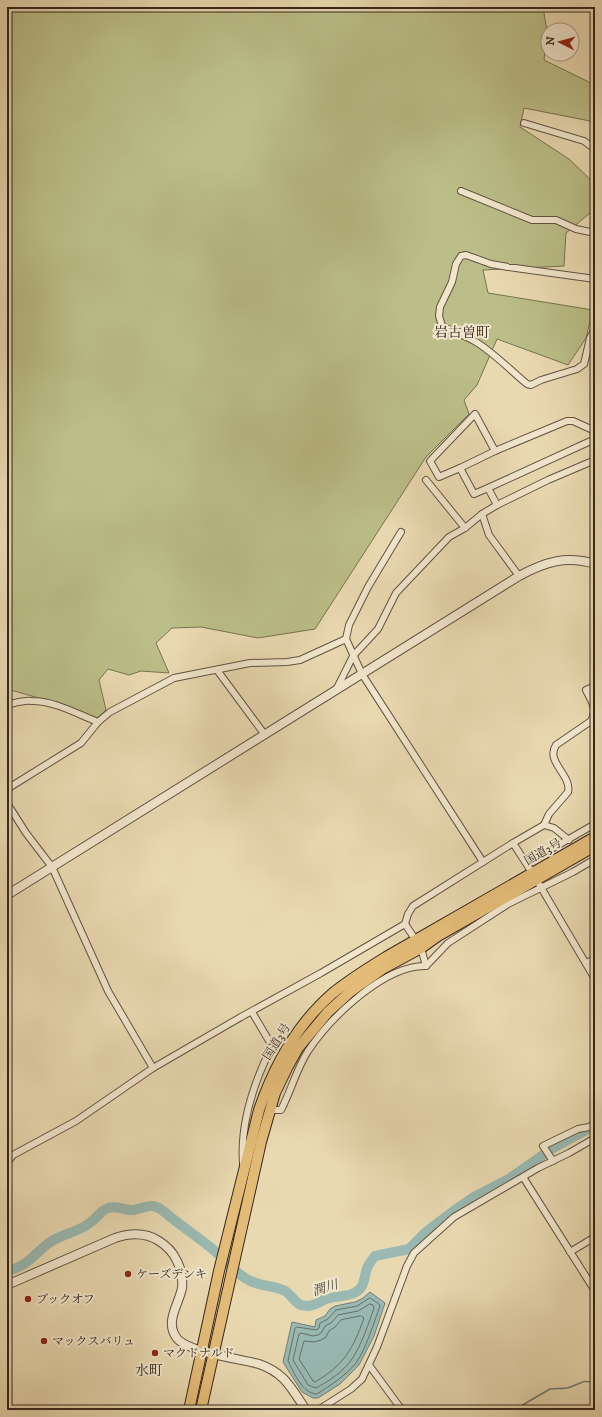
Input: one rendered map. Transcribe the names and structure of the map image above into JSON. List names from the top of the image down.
{
  "streets": {
    "highway": ["国道3号"]
  },
  "districts": ["岩古曽町", "水町"],
  "water": ["潤川"],
  "places": [
    "ケーズデンキ",
    "ブックオフ",
    "マックスバリュ",
    "マクドナルド"
  ],
  "north": "left"
}
